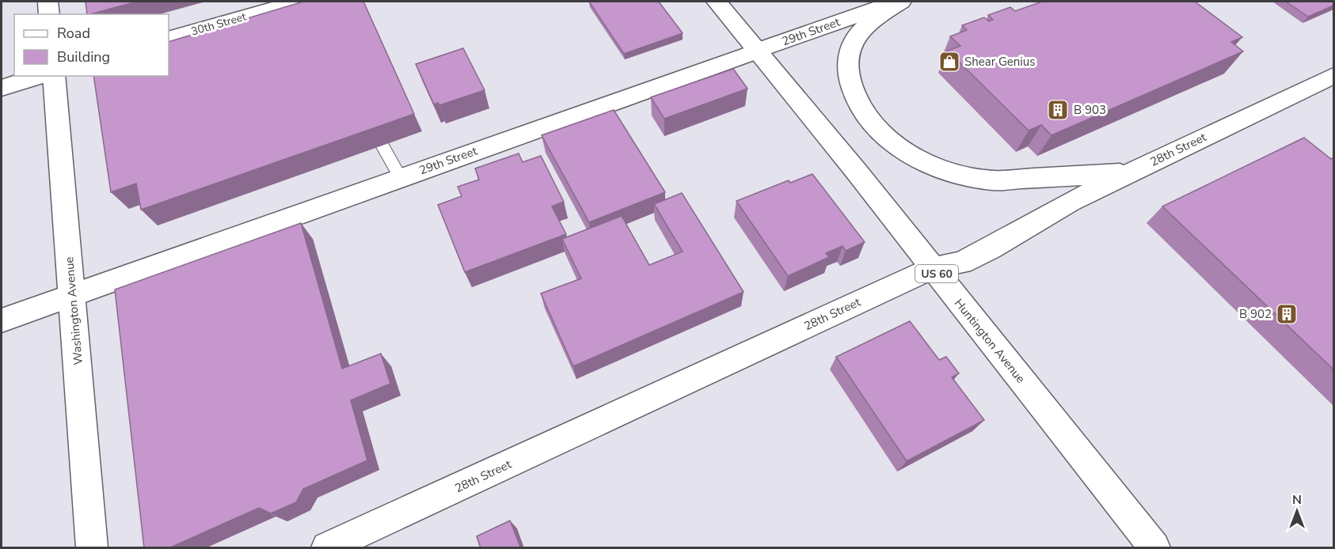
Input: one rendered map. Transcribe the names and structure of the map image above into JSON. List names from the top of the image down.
{
  "streets": {
    "street": [
      "30th Street",
      "29th Street",
      "28th Street",
      "US 60",
      "Washington Avenue",
      "Huntington Avenue"
    ]
  },
  "crossings": [
    ["29th Street", "Washington Avenue"],
    ["29th Street", "Huntington Avenue"],
    ["28th Street", "Huntington Avenue"]
  ],
  "places": {
    "shop": ["Shear Genius"],
    "building": ["B 903", "B 902"]
  },
  "legend": ["Road", "Building"],
  "north": "top"
}
